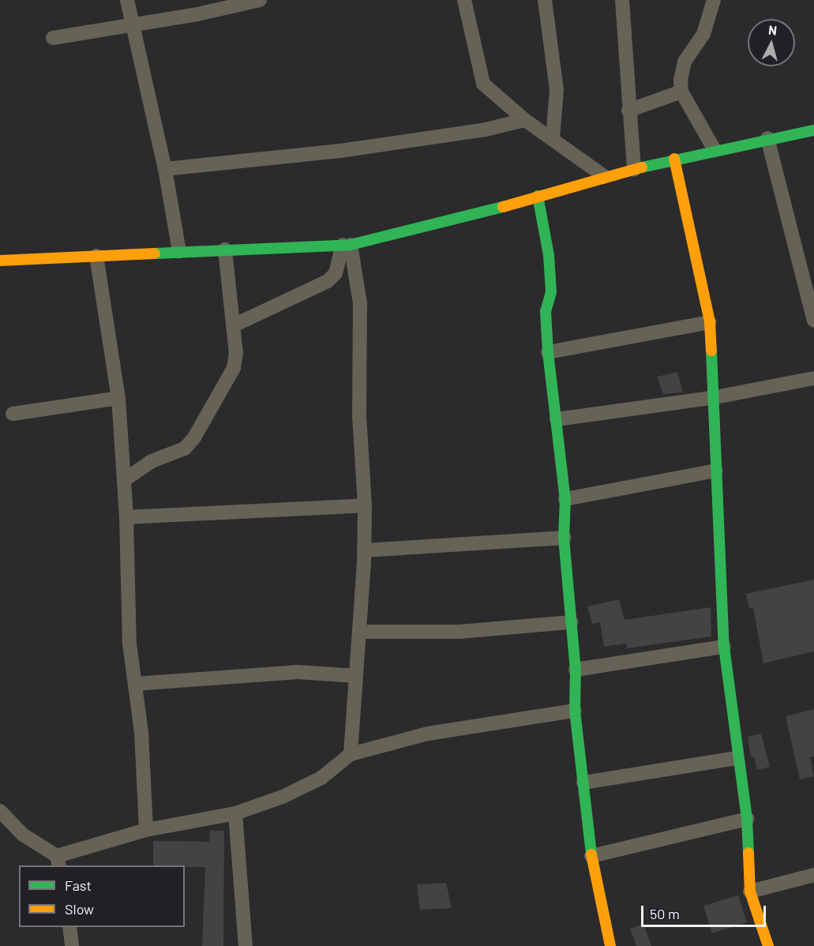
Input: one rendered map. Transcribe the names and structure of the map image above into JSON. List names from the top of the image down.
{
  "legend": ["Fast", "Slow"],
  "scale_bar": "50 m",
  "north": "top"
}
